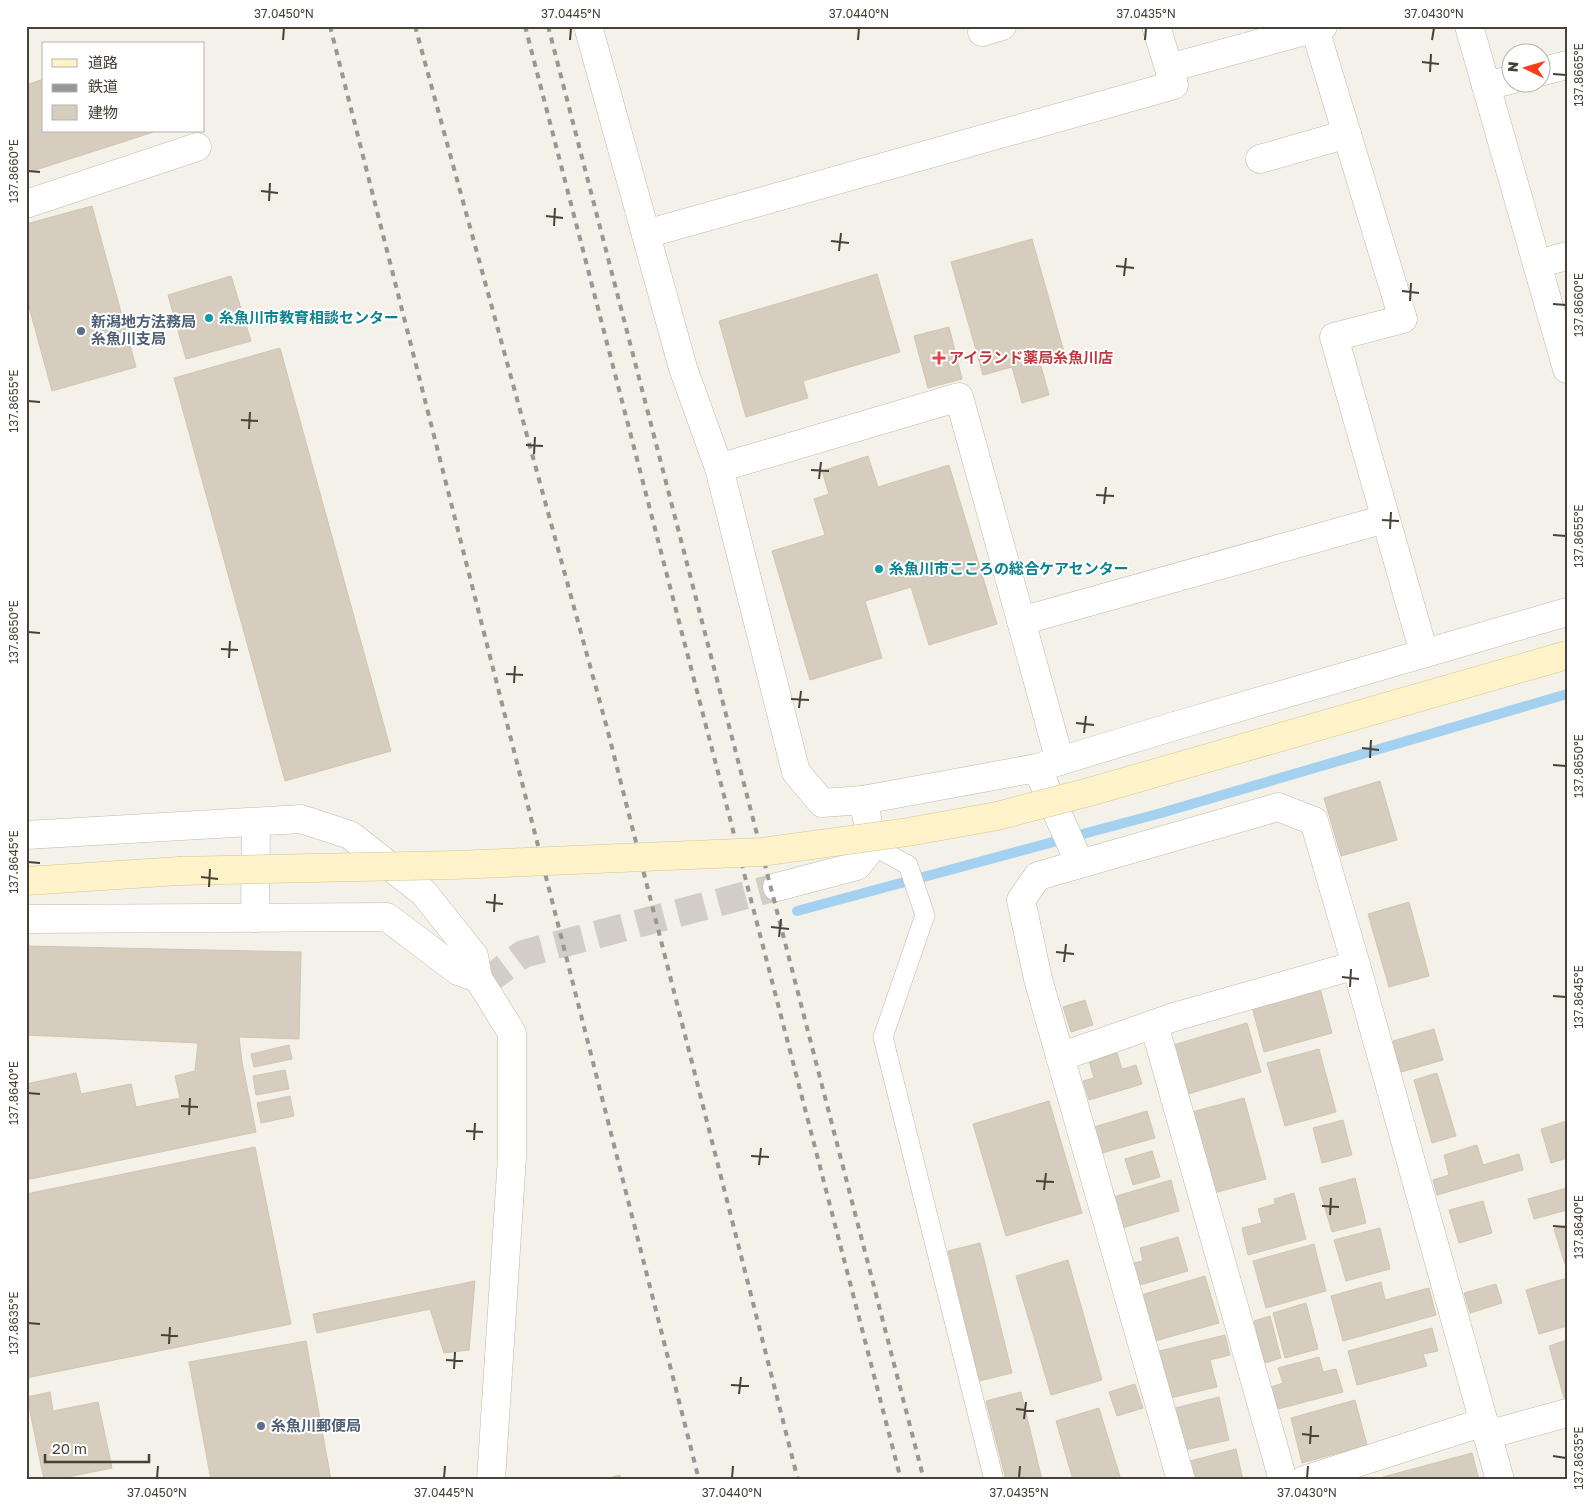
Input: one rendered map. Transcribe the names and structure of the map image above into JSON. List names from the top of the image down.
{
  "places": {
    "other": [
      "糸魚川市教育相談センター",
      "新潟地方法務局 糸魚川支局",
      "糸魚川市こころの総合ケアセンター",
      "糸魚川郵便局"
    ],
    "health": ["アイランド薬局糸魚川店"]
  },
  "legend": ["道路", "鉄道", "建物"],
  "scale_bar": "20 m",
  "north": "left",
  "coordinates": [
    "37.0450°N",
    "37.0445°N",
    "37.0440°N",
    "37.0435°N",
    "37.0430°N",
    "137.8665°E",
    "137.8660°E",
    "137.8655°E",
    "137.8650°E",
    "137.8645°E",
    "137.8640°E",
    "137.8635°E"
  ]
}
